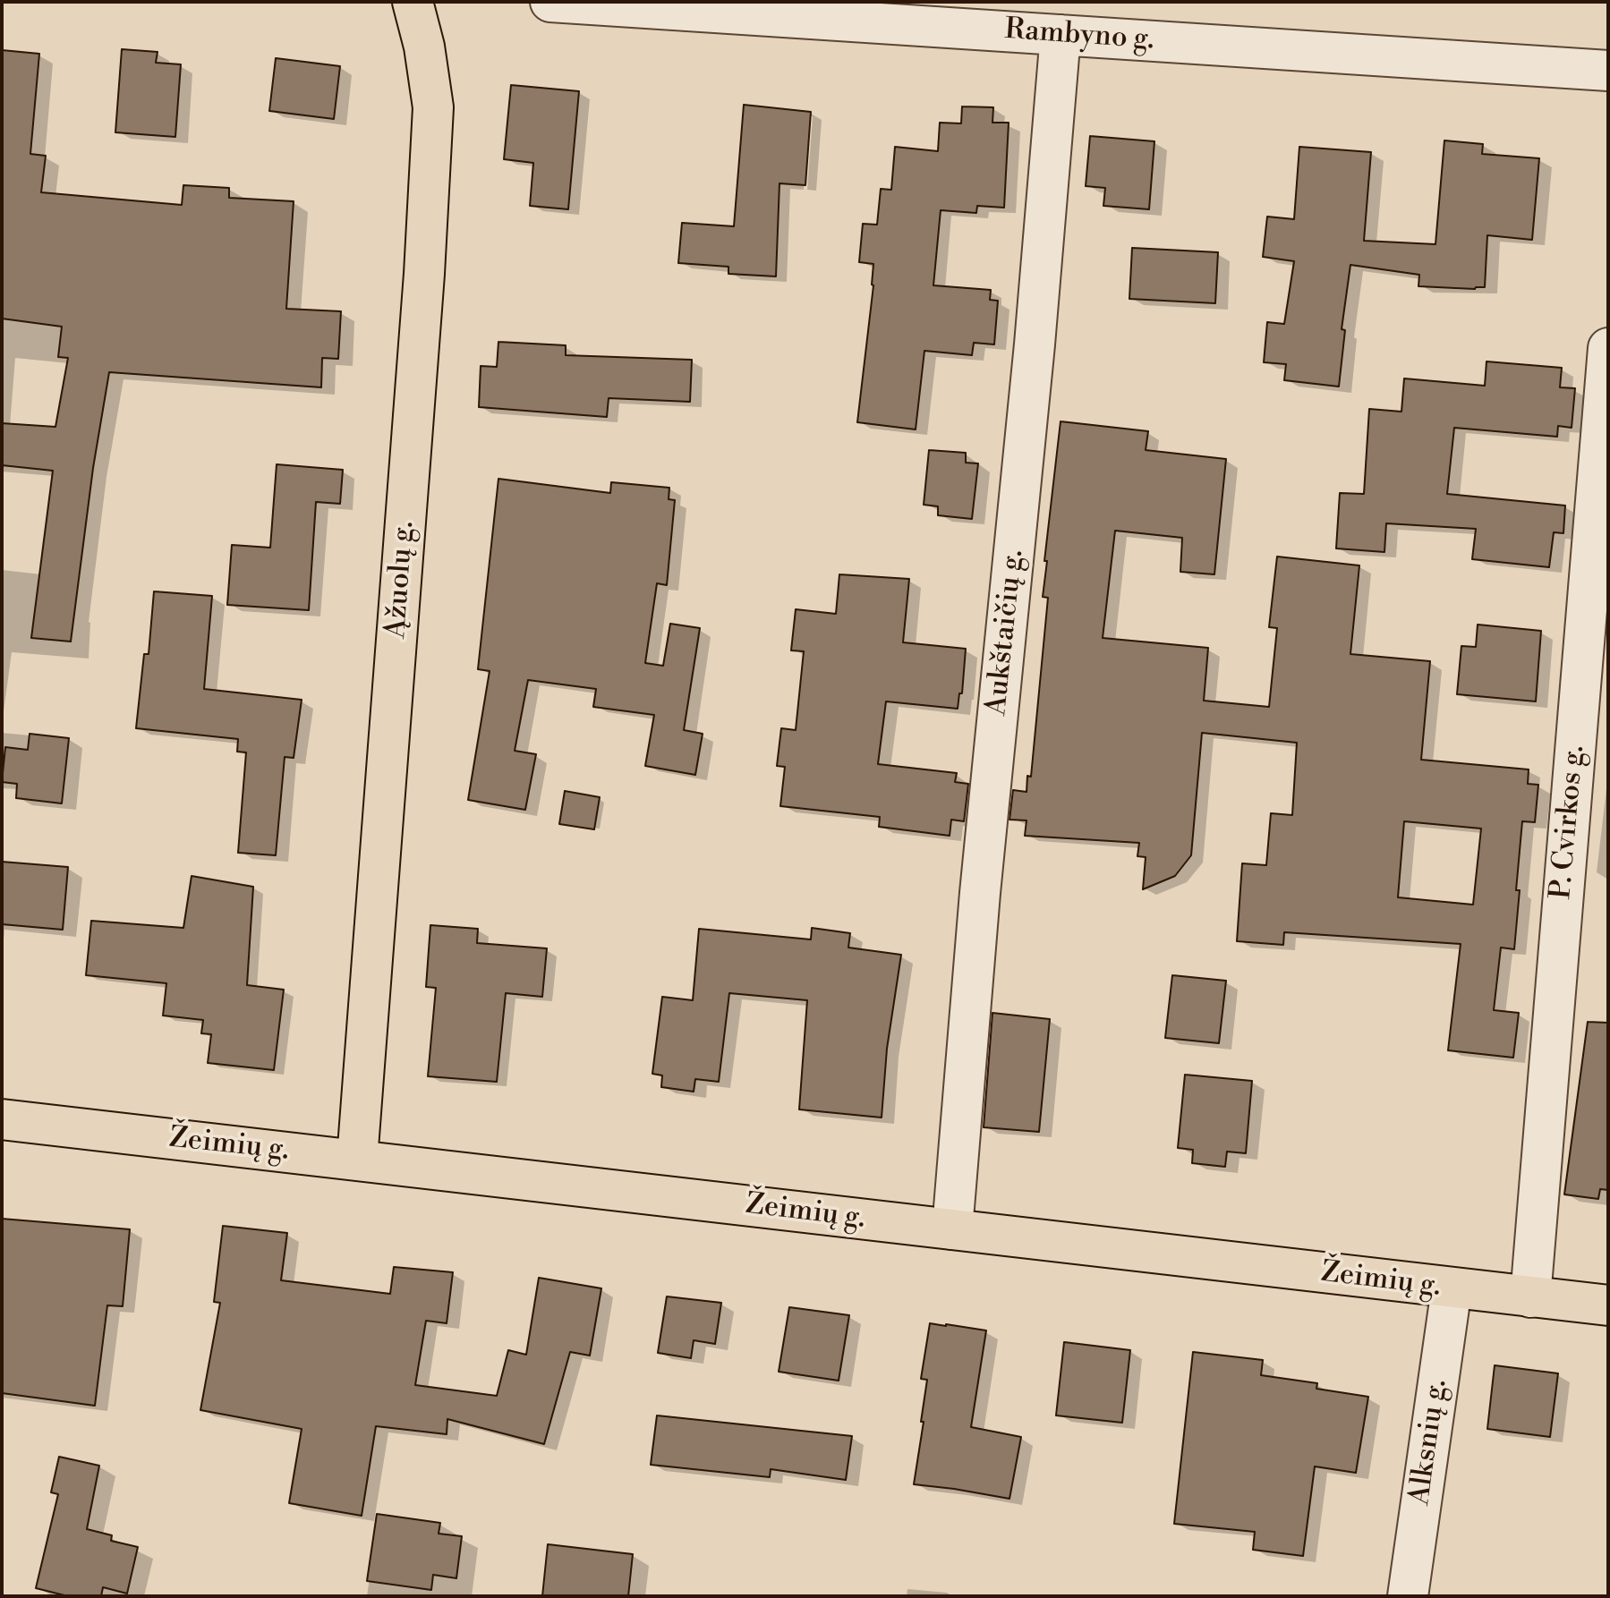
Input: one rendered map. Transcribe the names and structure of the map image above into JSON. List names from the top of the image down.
{
  "streets": {
    "main road": ["Ąžuolų g.", "Žeimių g."],
    "street": [
      "Rambyno g.",
      "Aukštaičių g.",
      "P. Cvirkos g.",
      "Alksnių g."
    ]
  },
  "crossings": [
    ["Rambyno g.", "Aukštaičių g."],
    ["Ąžuolų g.", "Žeimių g."],
    ["Aukštaičių g.", "Žeimių g."],
    ["P. Cvirkos g.", "Žeimių g."],
    ["Žeimių g.", "Alksnių g."]
  ]
}
